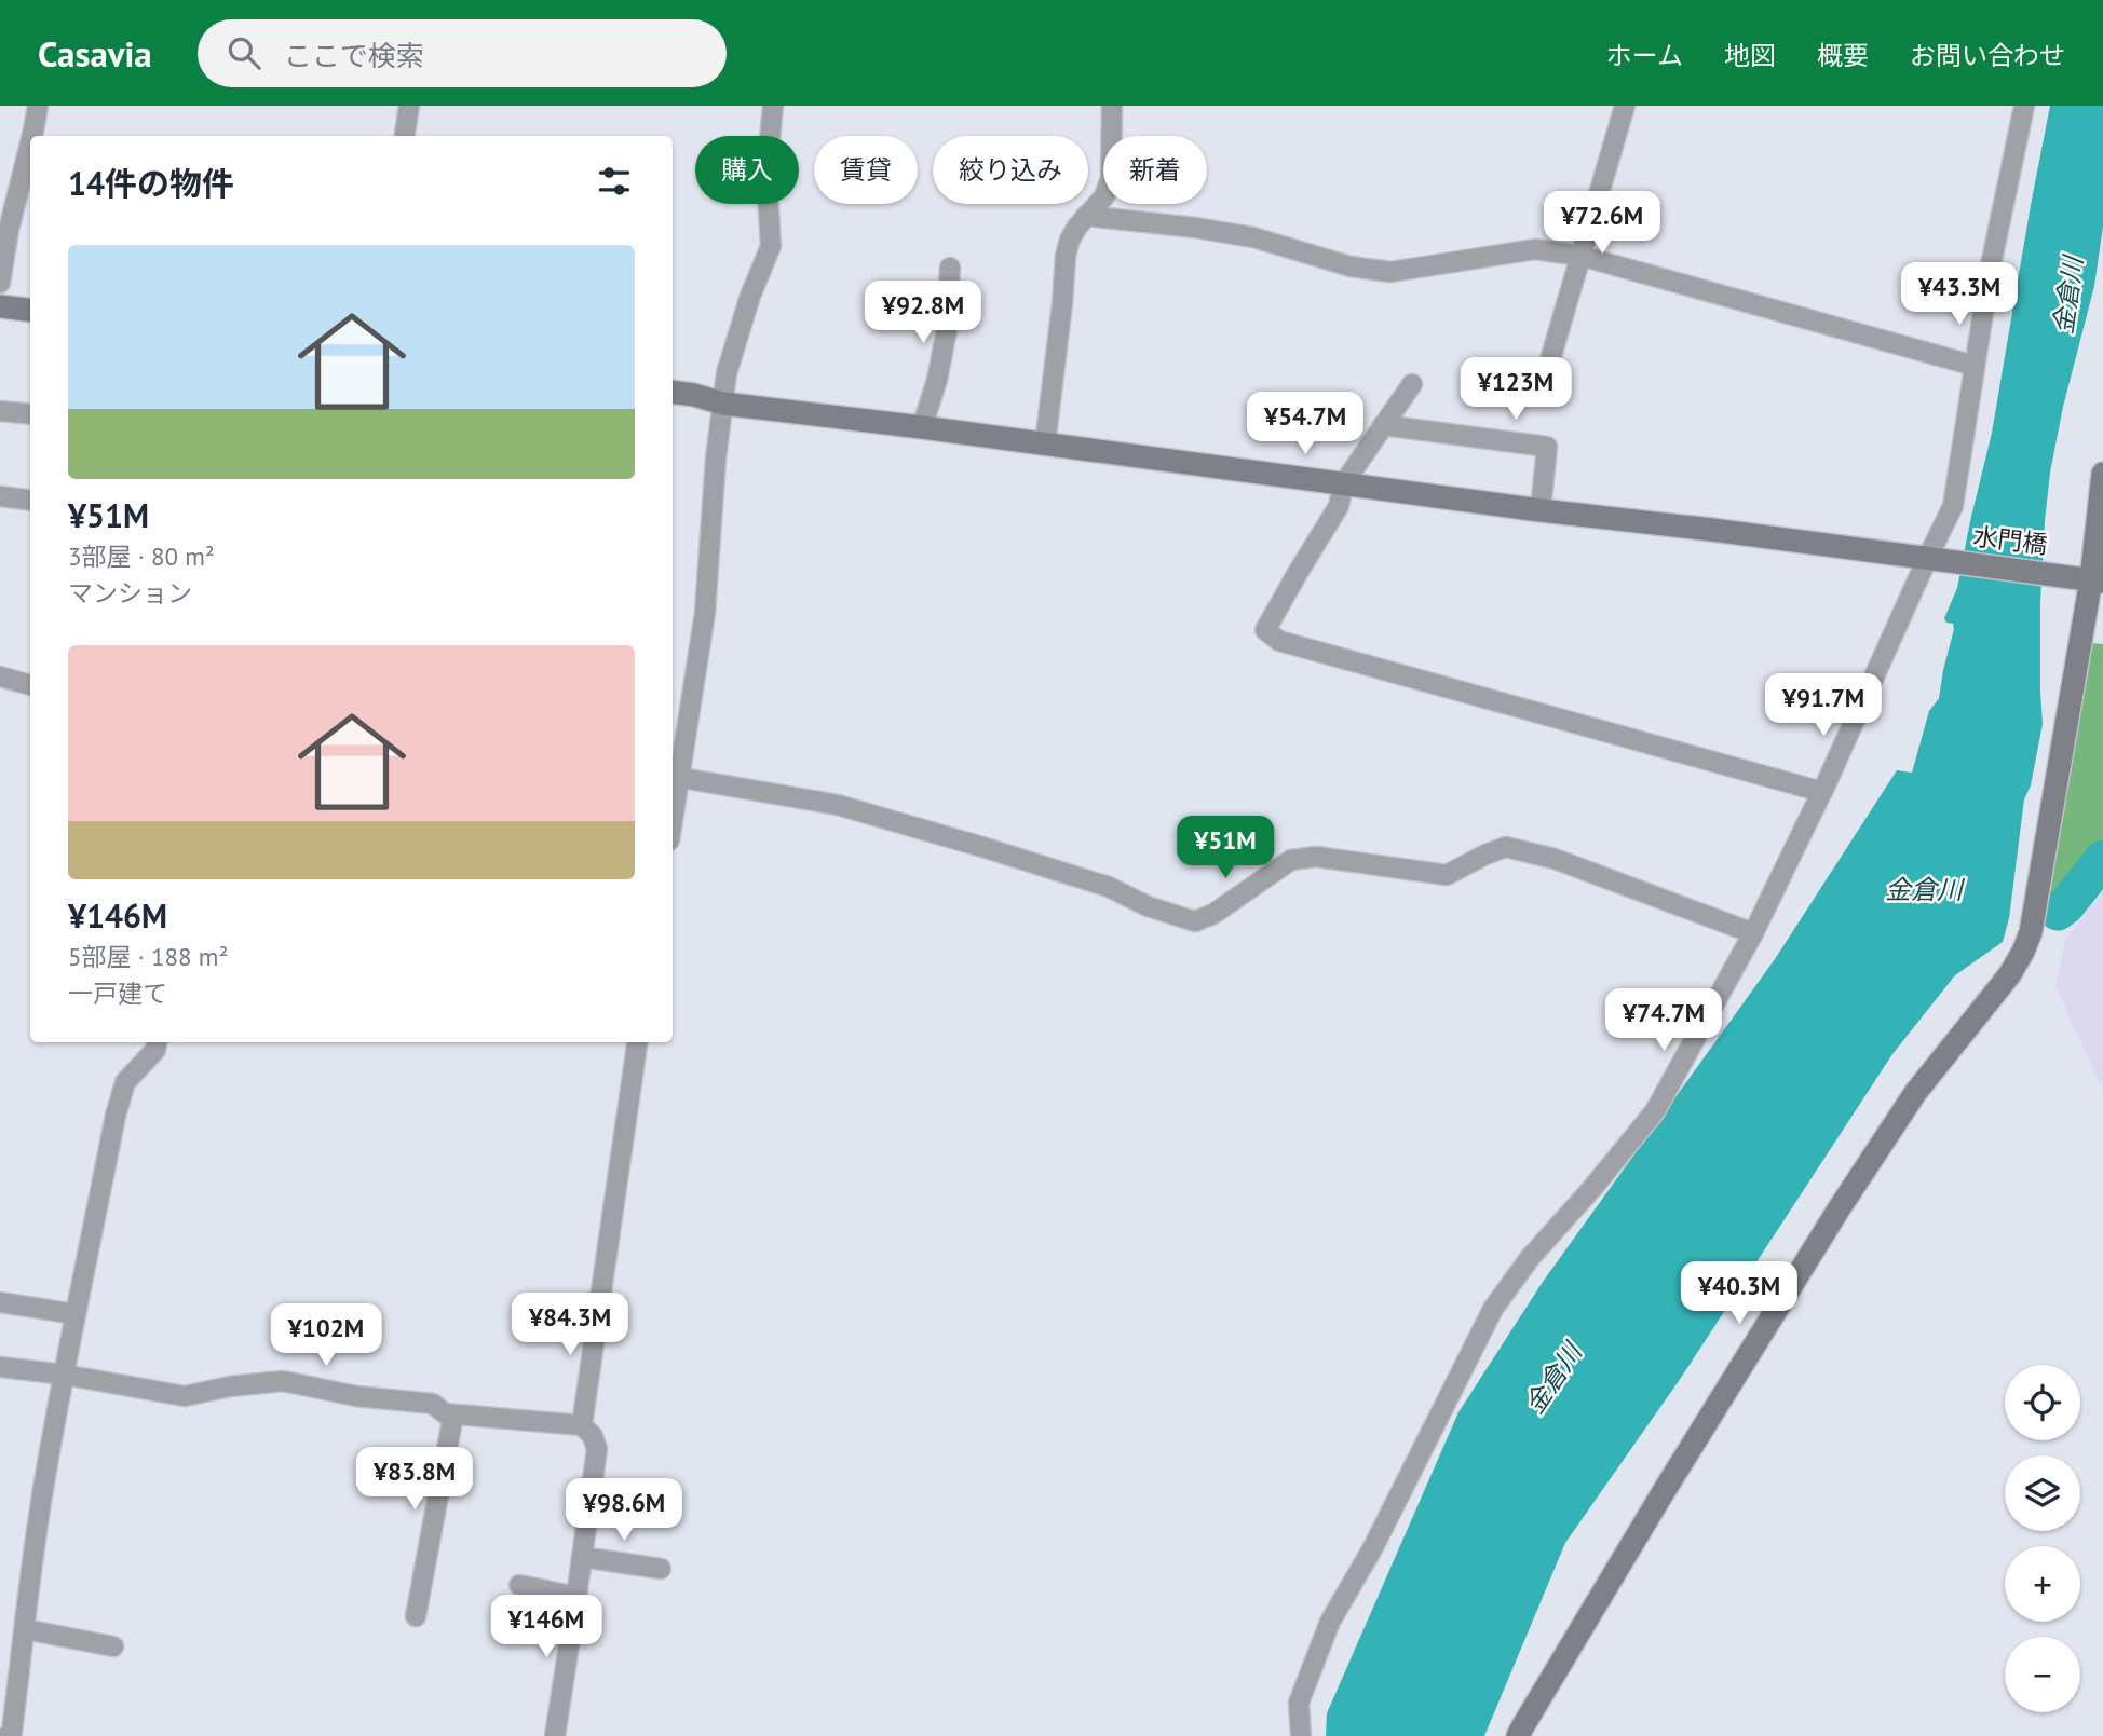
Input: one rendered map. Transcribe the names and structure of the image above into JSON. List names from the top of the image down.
{
  "streets": {
    "street": ["水門橋"]
  },
  "water": ["金倉川"],
  "page": {
    "header": "Casavia",
    "search": "ここで検索",
    "nav": [
      "ホーム",
      "地図",
      "概要",
      "お問い合わせ"
    ],
    "chip": [
      "購入",
      "賃貸",
      "絞り込み",
      "新着"
    ],
    "heading": "14件の物件",
    "price": [
      "¥72.6M",
      "¥43.3M",
      "¥92.8M",
      "¥123M",
      "¥54.7M",
      "¥91.7M",
      "¥51M",
      "¥74.7M",
      "¥40.3M",
      "¥84.3M",
      "¥102M",
      "¥83.8M",
      "¥98.6M",
      "¥146M"
    ],
    "list": [
      {
        "name": "¥51M",
        "note": "3部屋 · 80 m² · マンション"
      },
      {
        "name": "¥146M",
        "note": "5部屋 · 188 m² · 一戸建て"
      }
    ],
    "map_buttons": ["+", "−"]
  }
}
